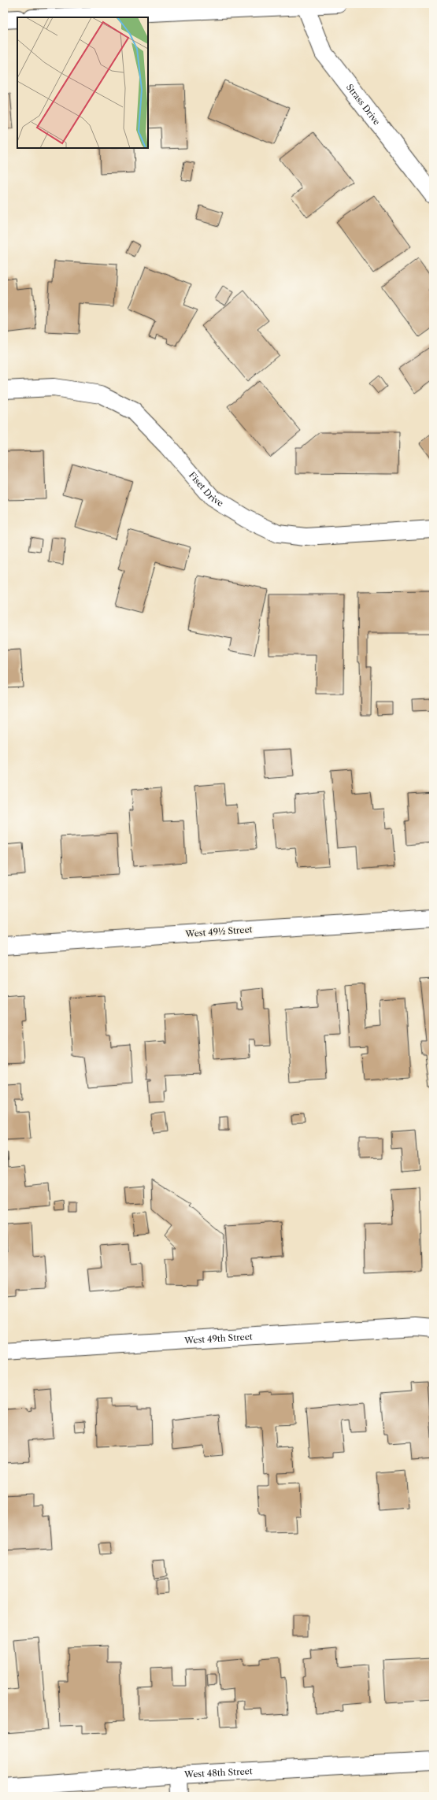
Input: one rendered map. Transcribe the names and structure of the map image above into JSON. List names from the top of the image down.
{
  "streets": {
    "street": [
      "Strass Drive",
      "Fiset Drive",
      "West 49½ Street",
      "West 49th Street",
      "West 48th Street"
    ]
  }
}
